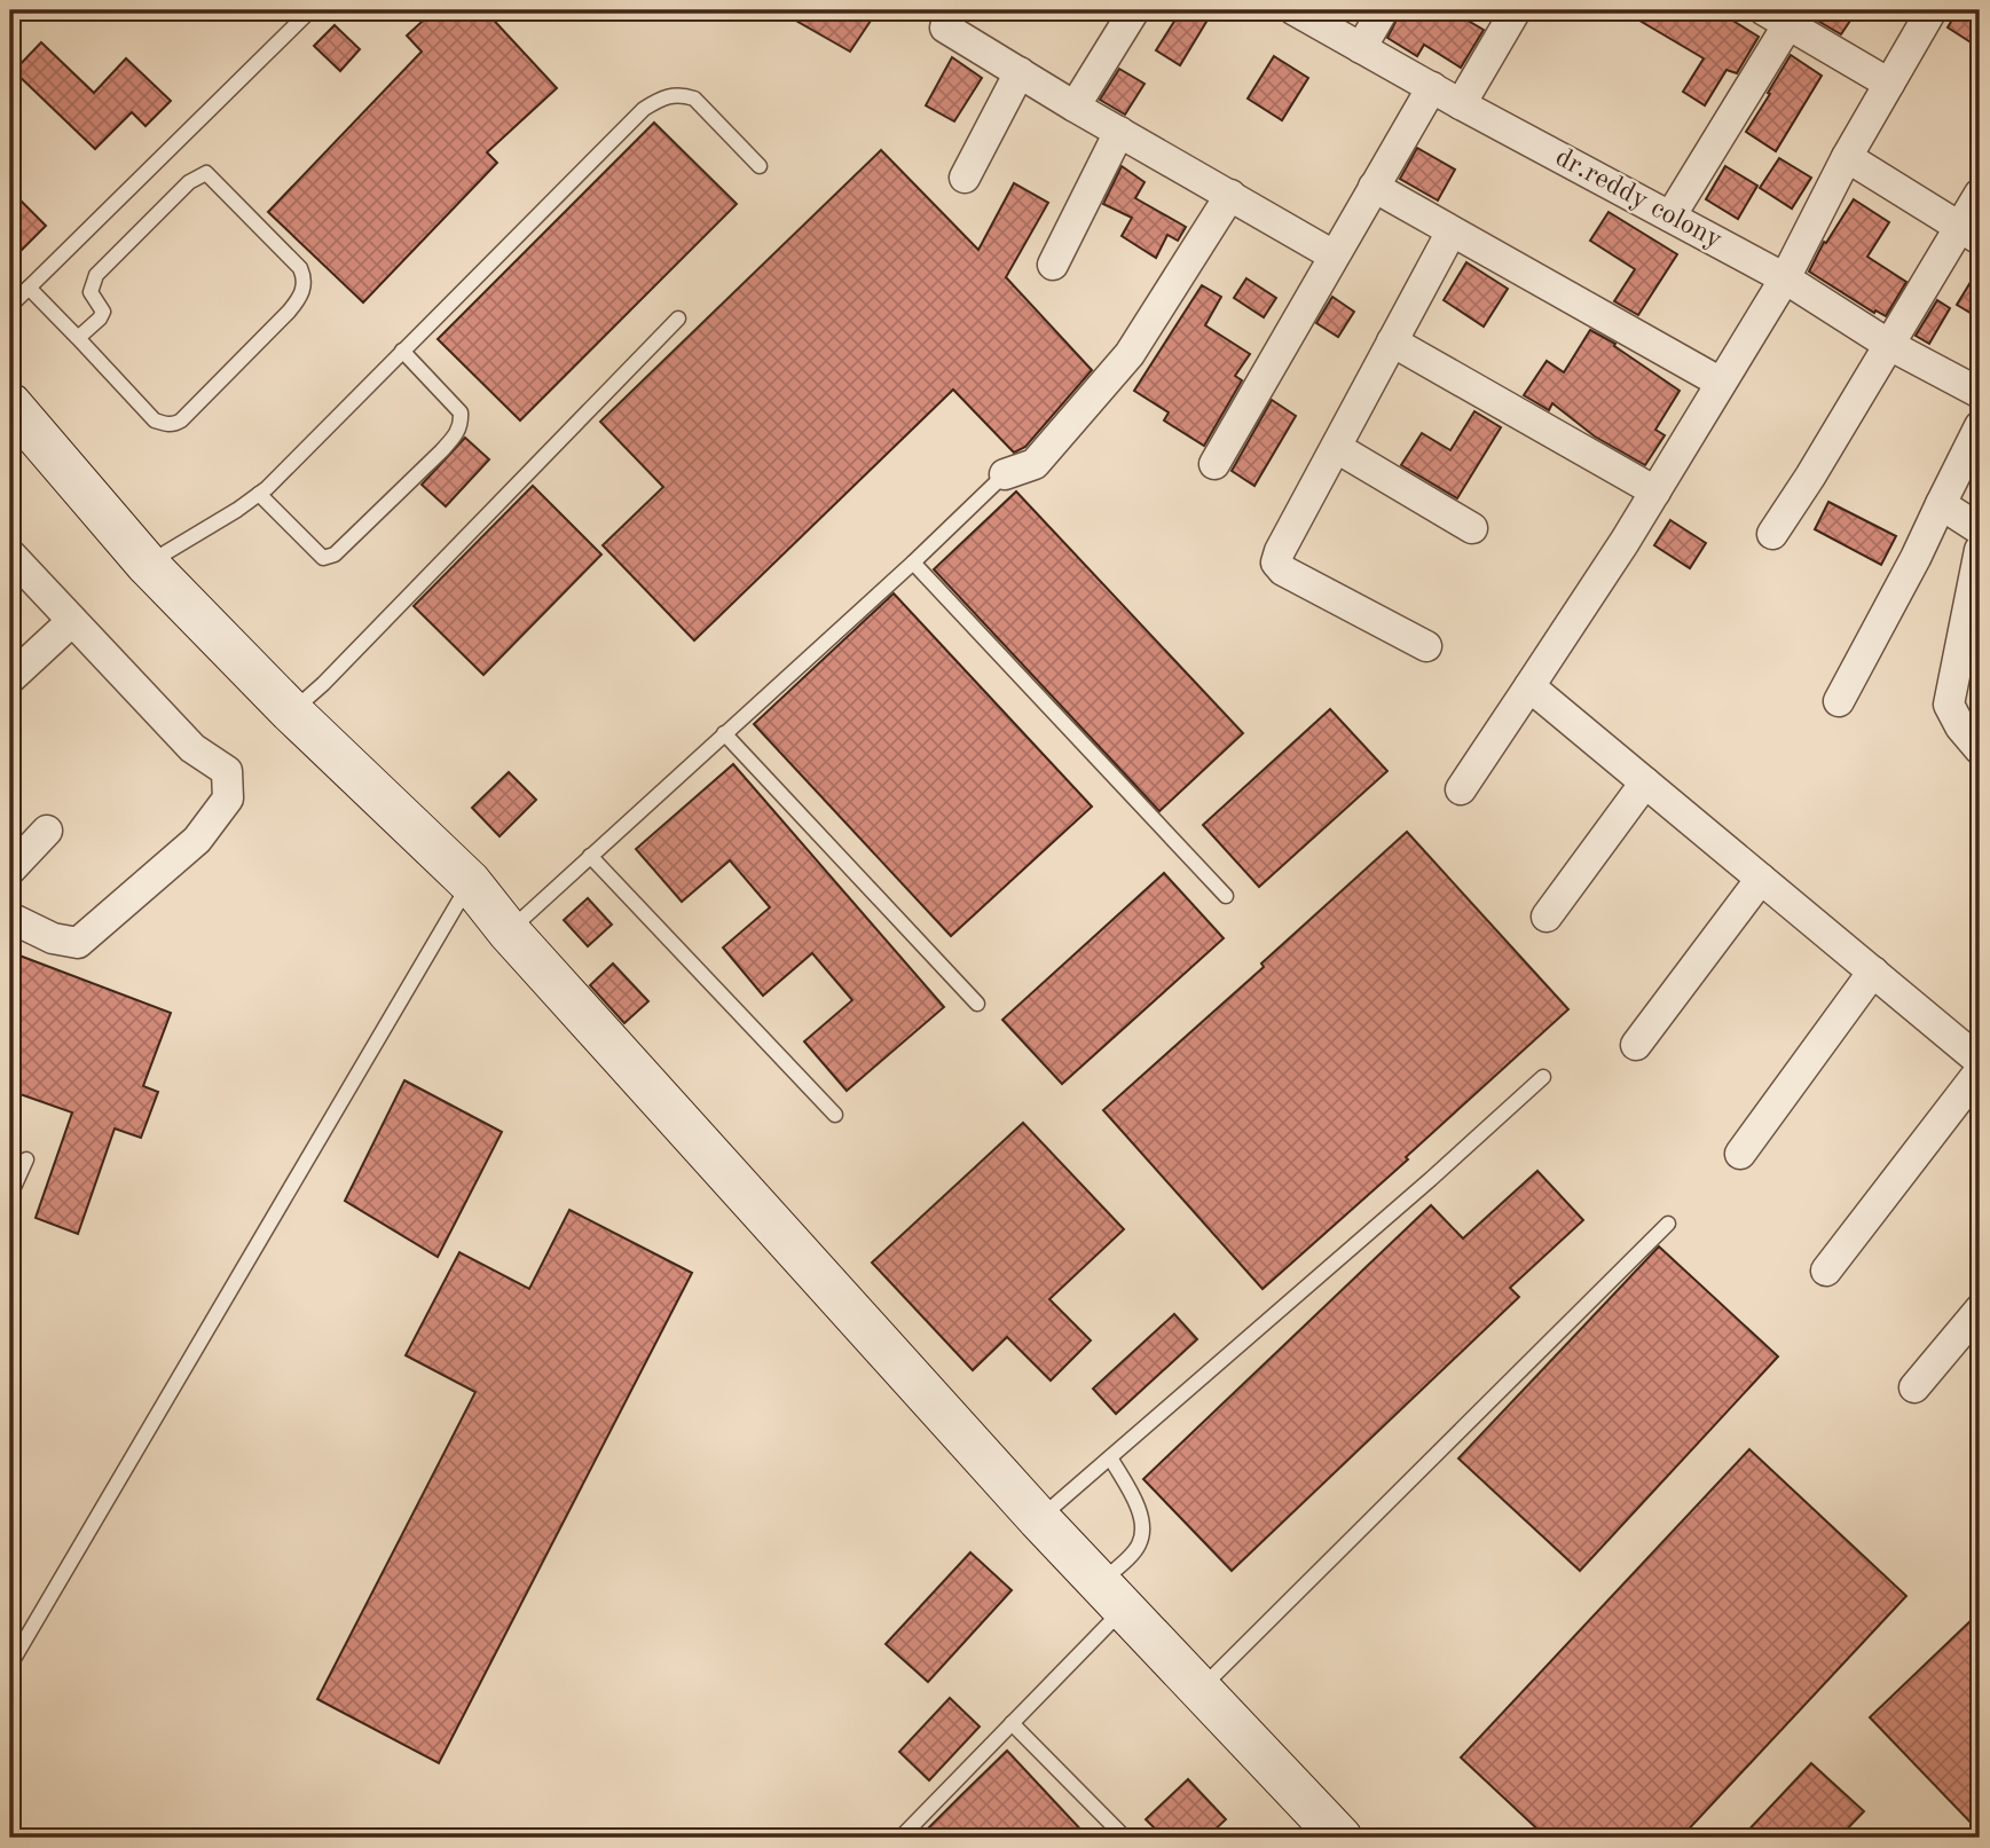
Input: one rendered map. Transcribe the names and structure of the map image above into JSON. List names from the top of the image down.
{
  "streets": {
    "street": ["dr.reddy colony"]
  }
}
